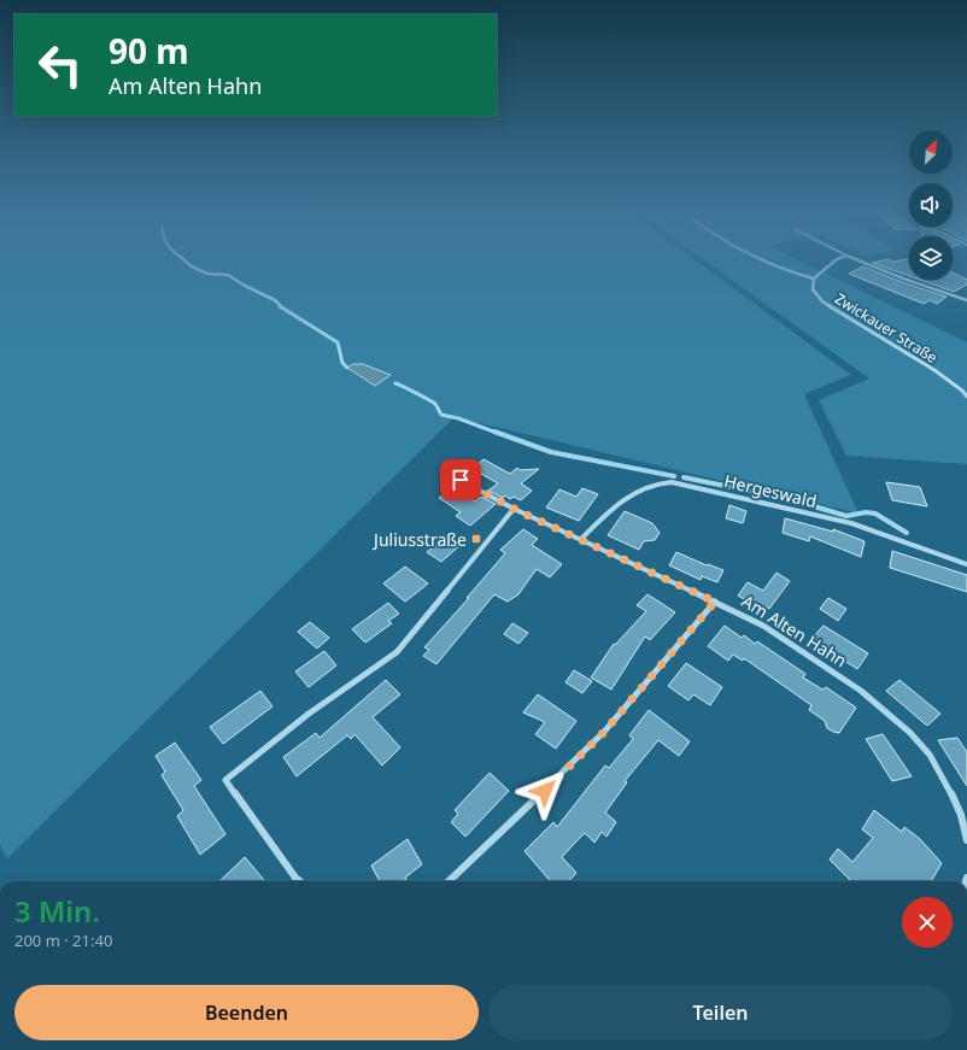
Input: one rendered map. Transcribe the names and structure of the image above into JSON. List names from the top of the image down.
{
  "streets": {
    "street": ["Zwickauer Straße", "Hergeswald", "Am Alten Hahn"]
  },
  "crossings": [
    ["Hergeswald", "Am Alten Hahn"]
  ],
  "places": {
    "transit": ["Juliusstraße"]
  },
  "north": "top right",
  "page": {
    "turn": ["90 m", "Am Alten Hahn"],
    "heading": ["3 Min.", "200 m · 21:40"],
    "buttons": ["Beenden", "Teilen"]
  }
}
